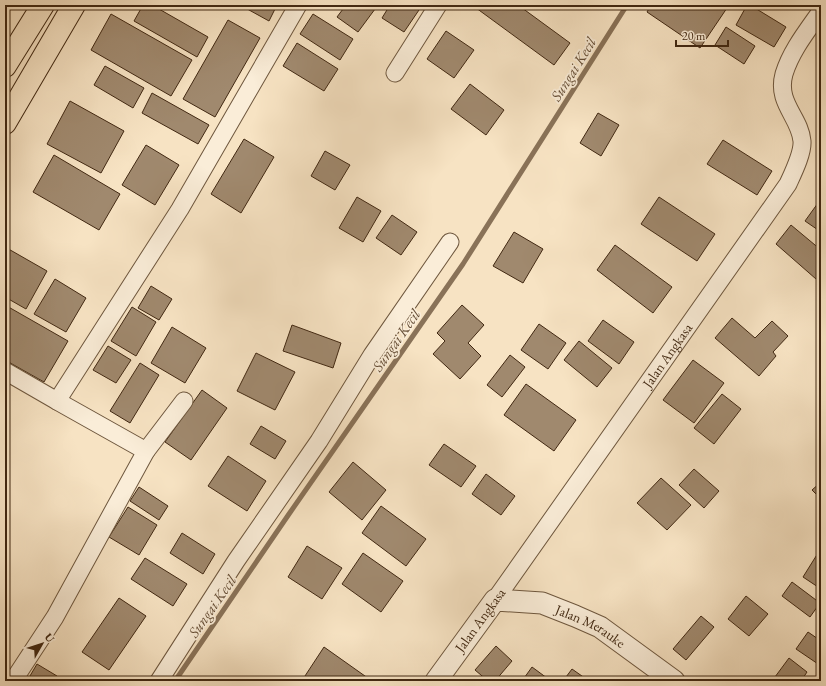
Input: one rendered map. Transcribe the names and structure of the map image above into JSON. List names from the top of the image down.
{
  "streets": {
    "street": ["Jalan Angkasa", "Jalan Merauke"]
  },
  "crossings": [
    ["Jalan Angkasa", "Jalan Merauke"]
  ],
  "water": ["Sungai Kecil"],
  "scale_bar": "20 m",
  "north": "top right"
}
